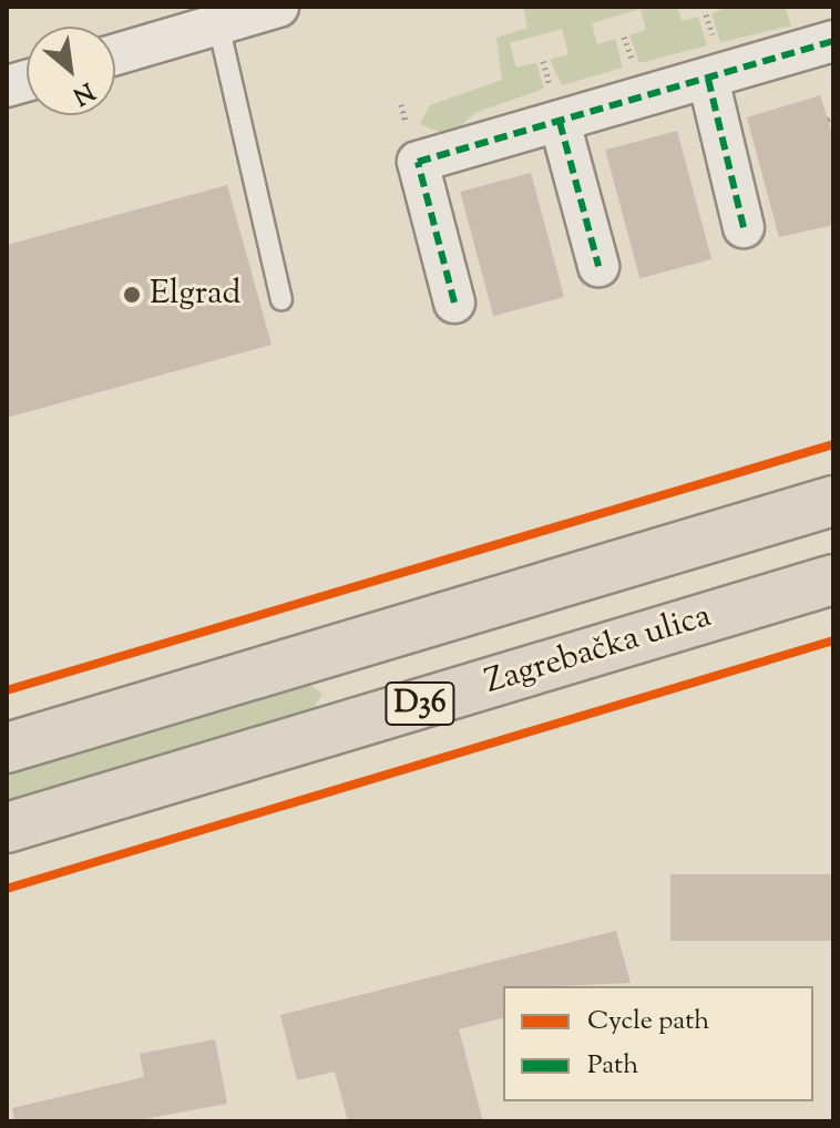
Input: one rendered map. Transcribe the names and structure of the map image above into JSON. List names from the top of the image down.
{
  "streets": {
    "main road": ["Zagrebačka ulica", "D36"]
  },
  "places": ["Elgrad"],
  "legend": ["Cycle path", "Path"],
  "north": "bottom right"
}
